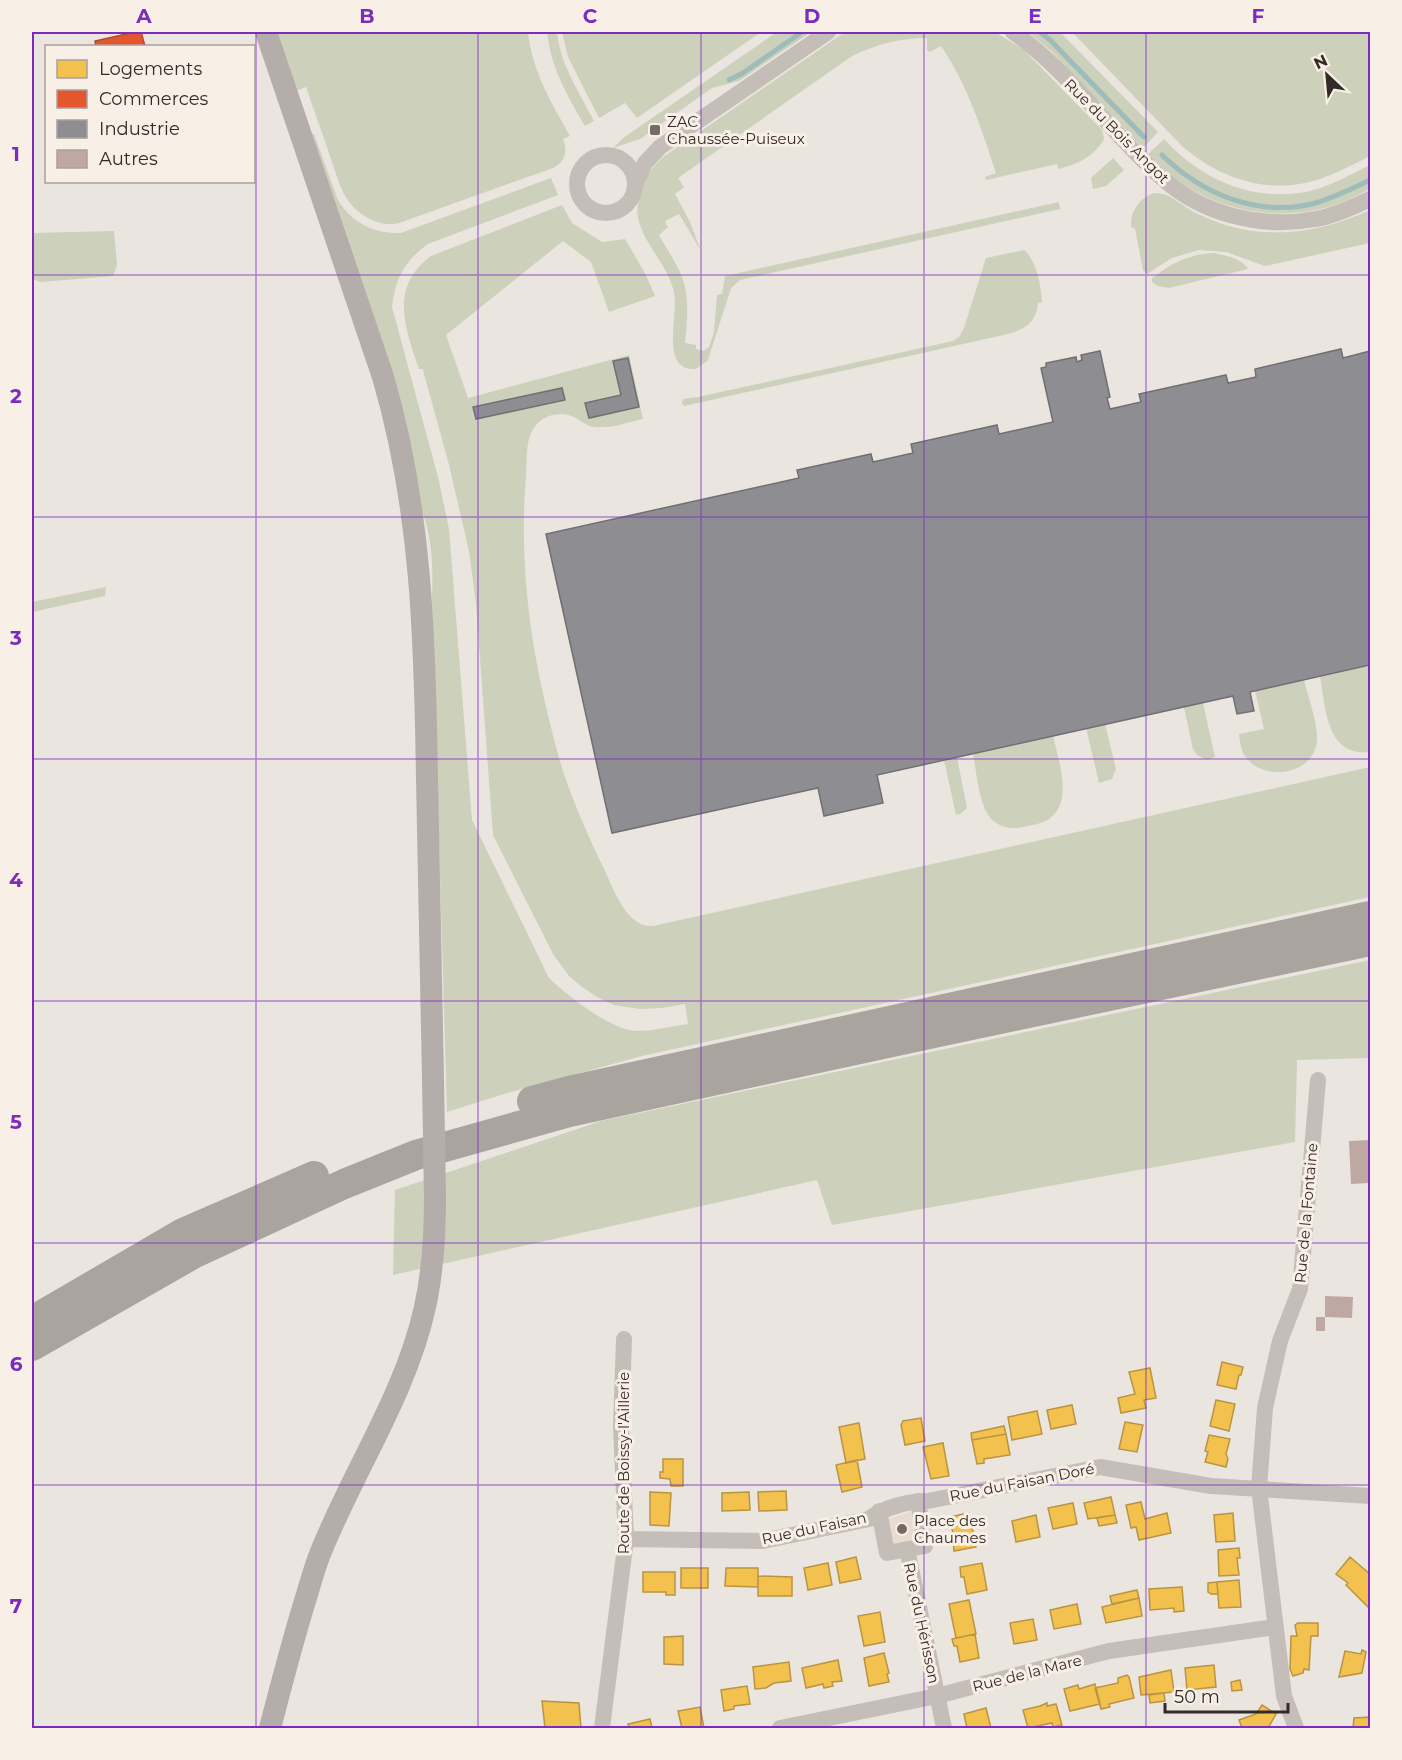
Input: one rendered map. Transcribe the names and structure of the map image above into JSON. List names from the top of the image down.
{
  "streets": {
    "street": [
      "Rue du Bois Angot",
      "Rue de la Fontaine",
      "Route de Boissy-l'Aillerie",
      "Rue du Faisan Doré",
      "Rue du Faisan",
      "Rue du Hérisson",
      "Rue de la Mare"
    ]
  },
  "crossings": [
    ["Rue de la Fontaine", "Rue du Faisan Doré"],
    ["Rue de la Fontaine", "Rue de la Mare"],
    ["Route de Boissy-l'Aillerie", "Rue du Faisan"],
    ["Rue du Faisan Doré", "Rue du Faisan"],
    ["Rue du Faisan Doré", "Rue du Hérisson"],
    ["Rue du Faisan", "Rue du Hérisson"],
    ["Rue du Hérisson", "Rue de la Mare"]
  ],
  "places": {
    "transit": ["ZAC Chaussée-Puiseux"],
    "other": ["Place des Chaumes"]
  },
  "legend": [
    "Logements",
    "Commerces",
    "Industrie",
    "Autres"
  ],
  "scale_bar": "50 m",
  "north": "top left",
  "grid": {
    "columns": [
      "A",
      "B",
      "C",
      "D",
      "E",
      "F"
    ],
    "rows": [
      "1",
      "2",
      "3",
      "4",
      "5",
      "6",
      "7"
    ]
  }
}
